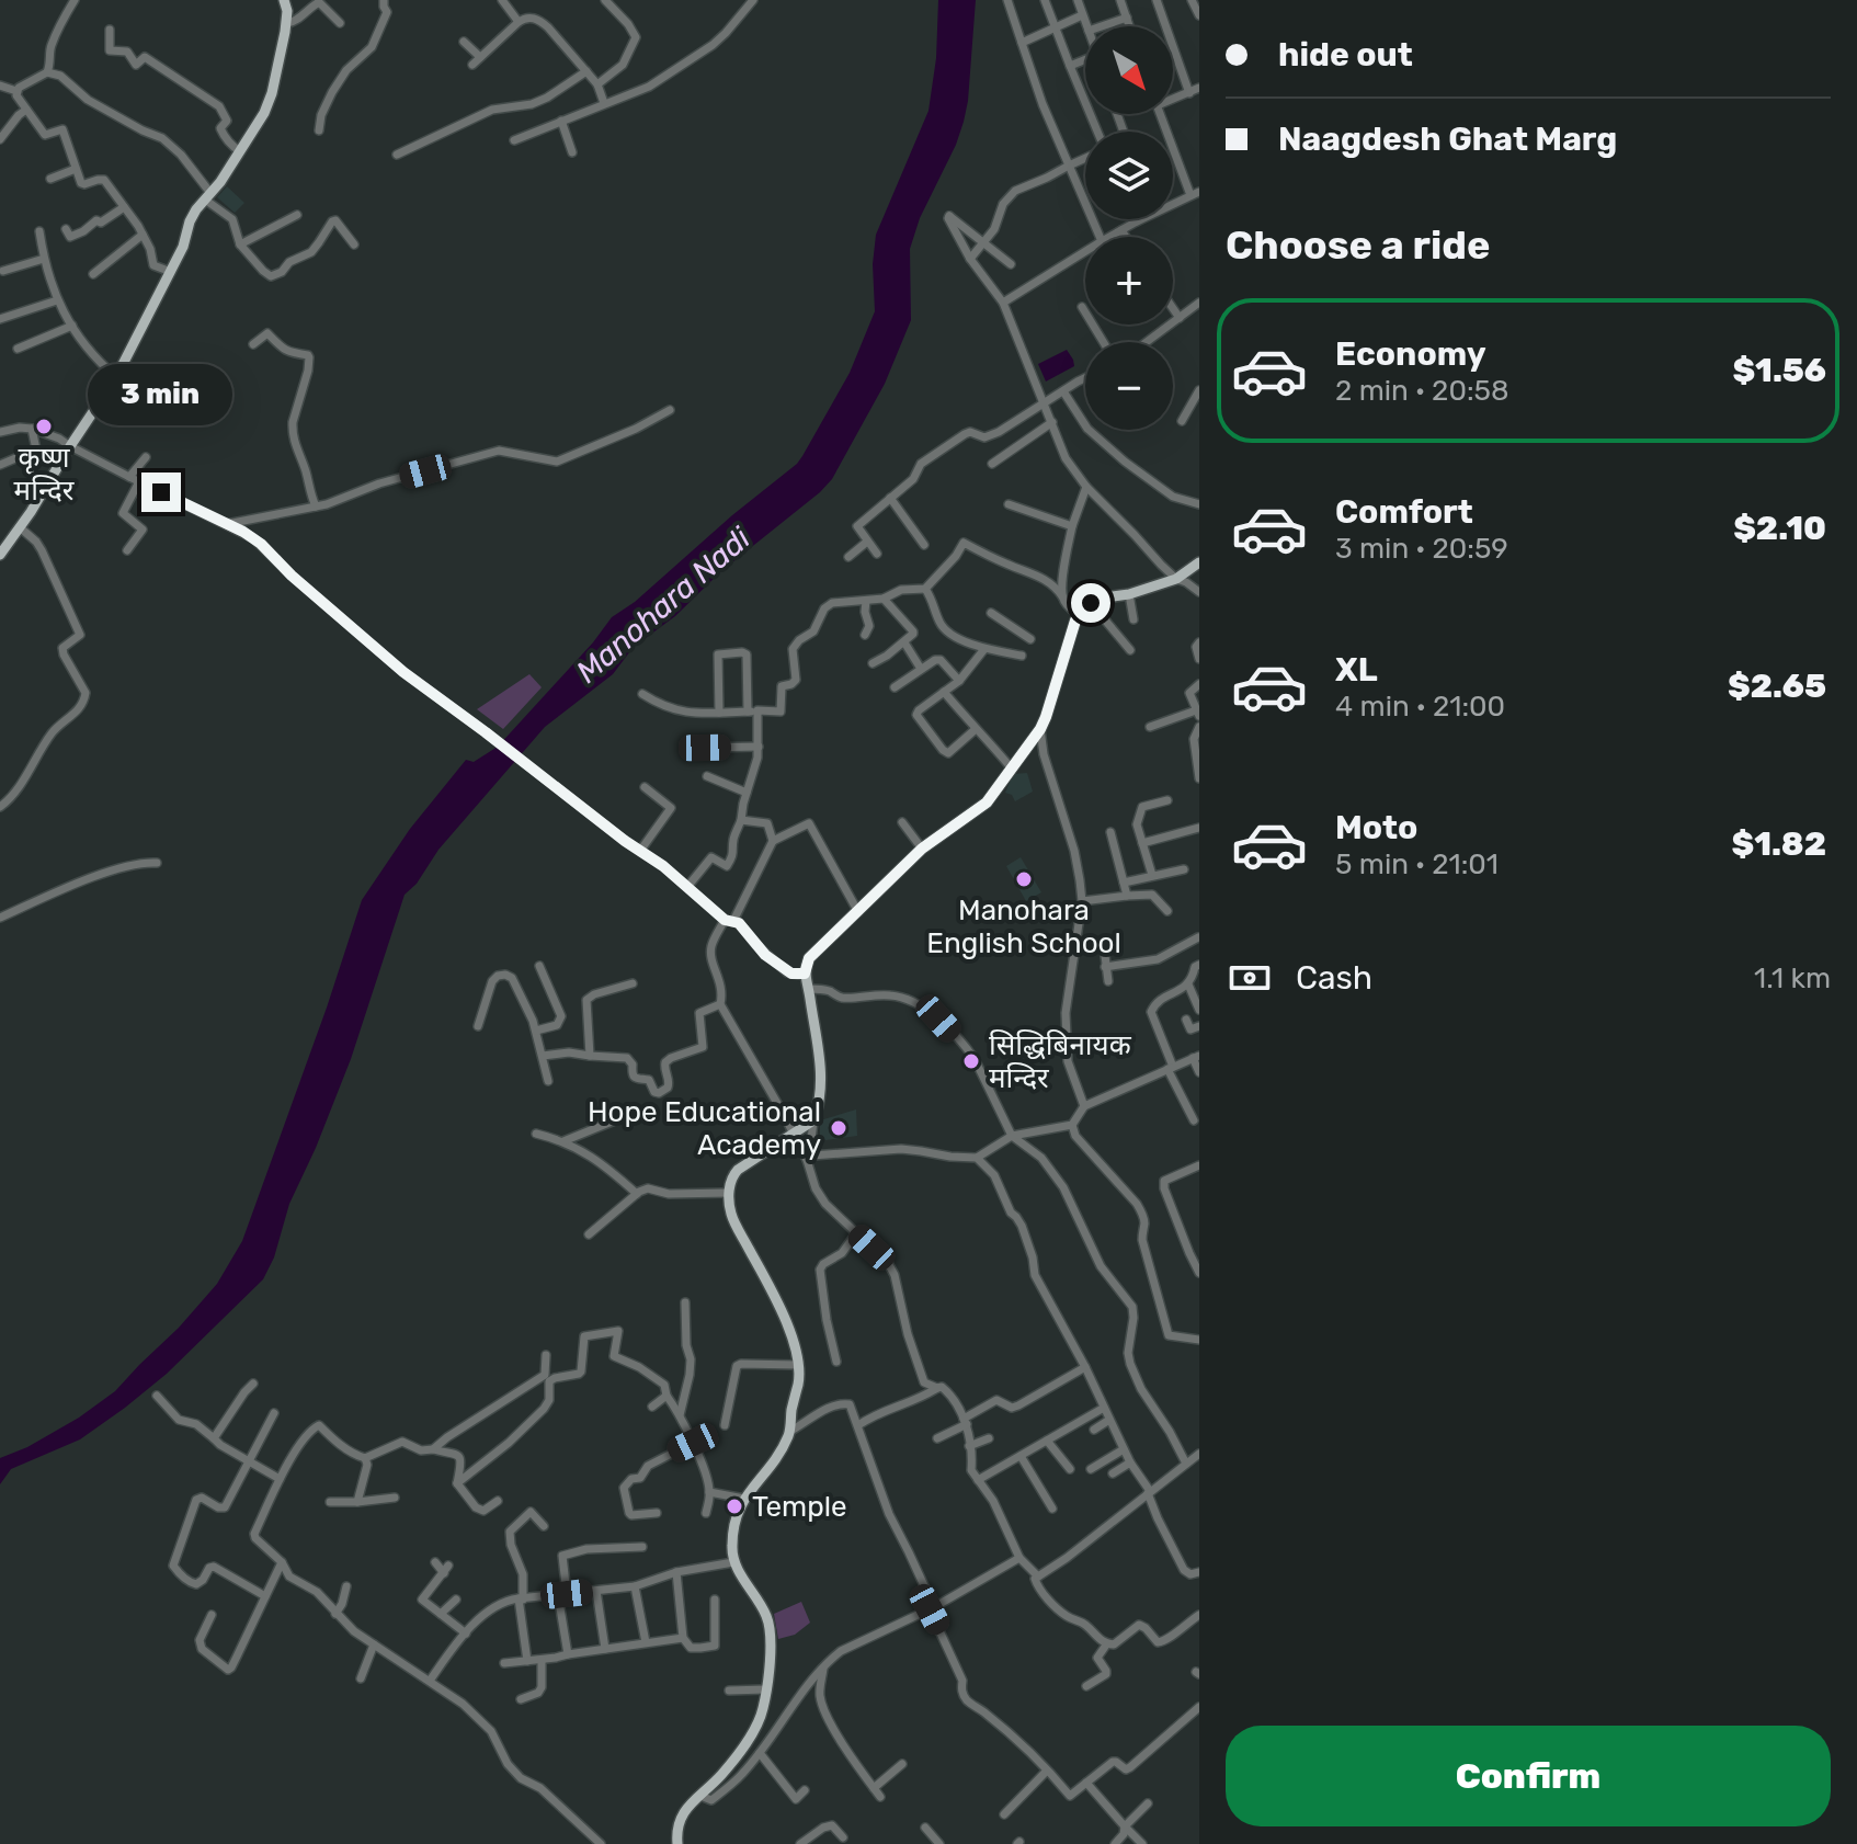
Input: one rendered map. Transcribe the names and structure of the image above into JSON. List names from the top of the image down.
{
  "water": ["Manohara Nadi"],
  "places": [
    "कृष्ण मन्दिर",
    "Manohara English School",
    "सिद्धिबिनायक मन्दिर",
    "Hope Educational Academy",
    "Temple"
  ],
  "north": "bottom right",
  "page": {
    "banner": ["hide out", "Naagdesh Ghat Marg"],
    "map_buttons": ["+", "−"],
    "heading": "Choose a ride",
    "list": [
      {
        "name": "Economy",
        "note": "2 min · 20:58",
        "value": "$1.56"
      },
      {
        "name": "Comfort",
        "note": "3 min · 20:59",
        "value": "$2.10"
      },
      {
        "name": "XL",
        "note": "4 min · 21:00",
        "value": "$2.65"
      },
      {
        "name": "Moto",
        "note": "5 min · 21:01",
        "value": "$1.82"
      }
    ],
    "bubble": "3 min",
    "pay": ["Cash", "1.1 km"],
    "buttons": "Confirm"
  }
}
